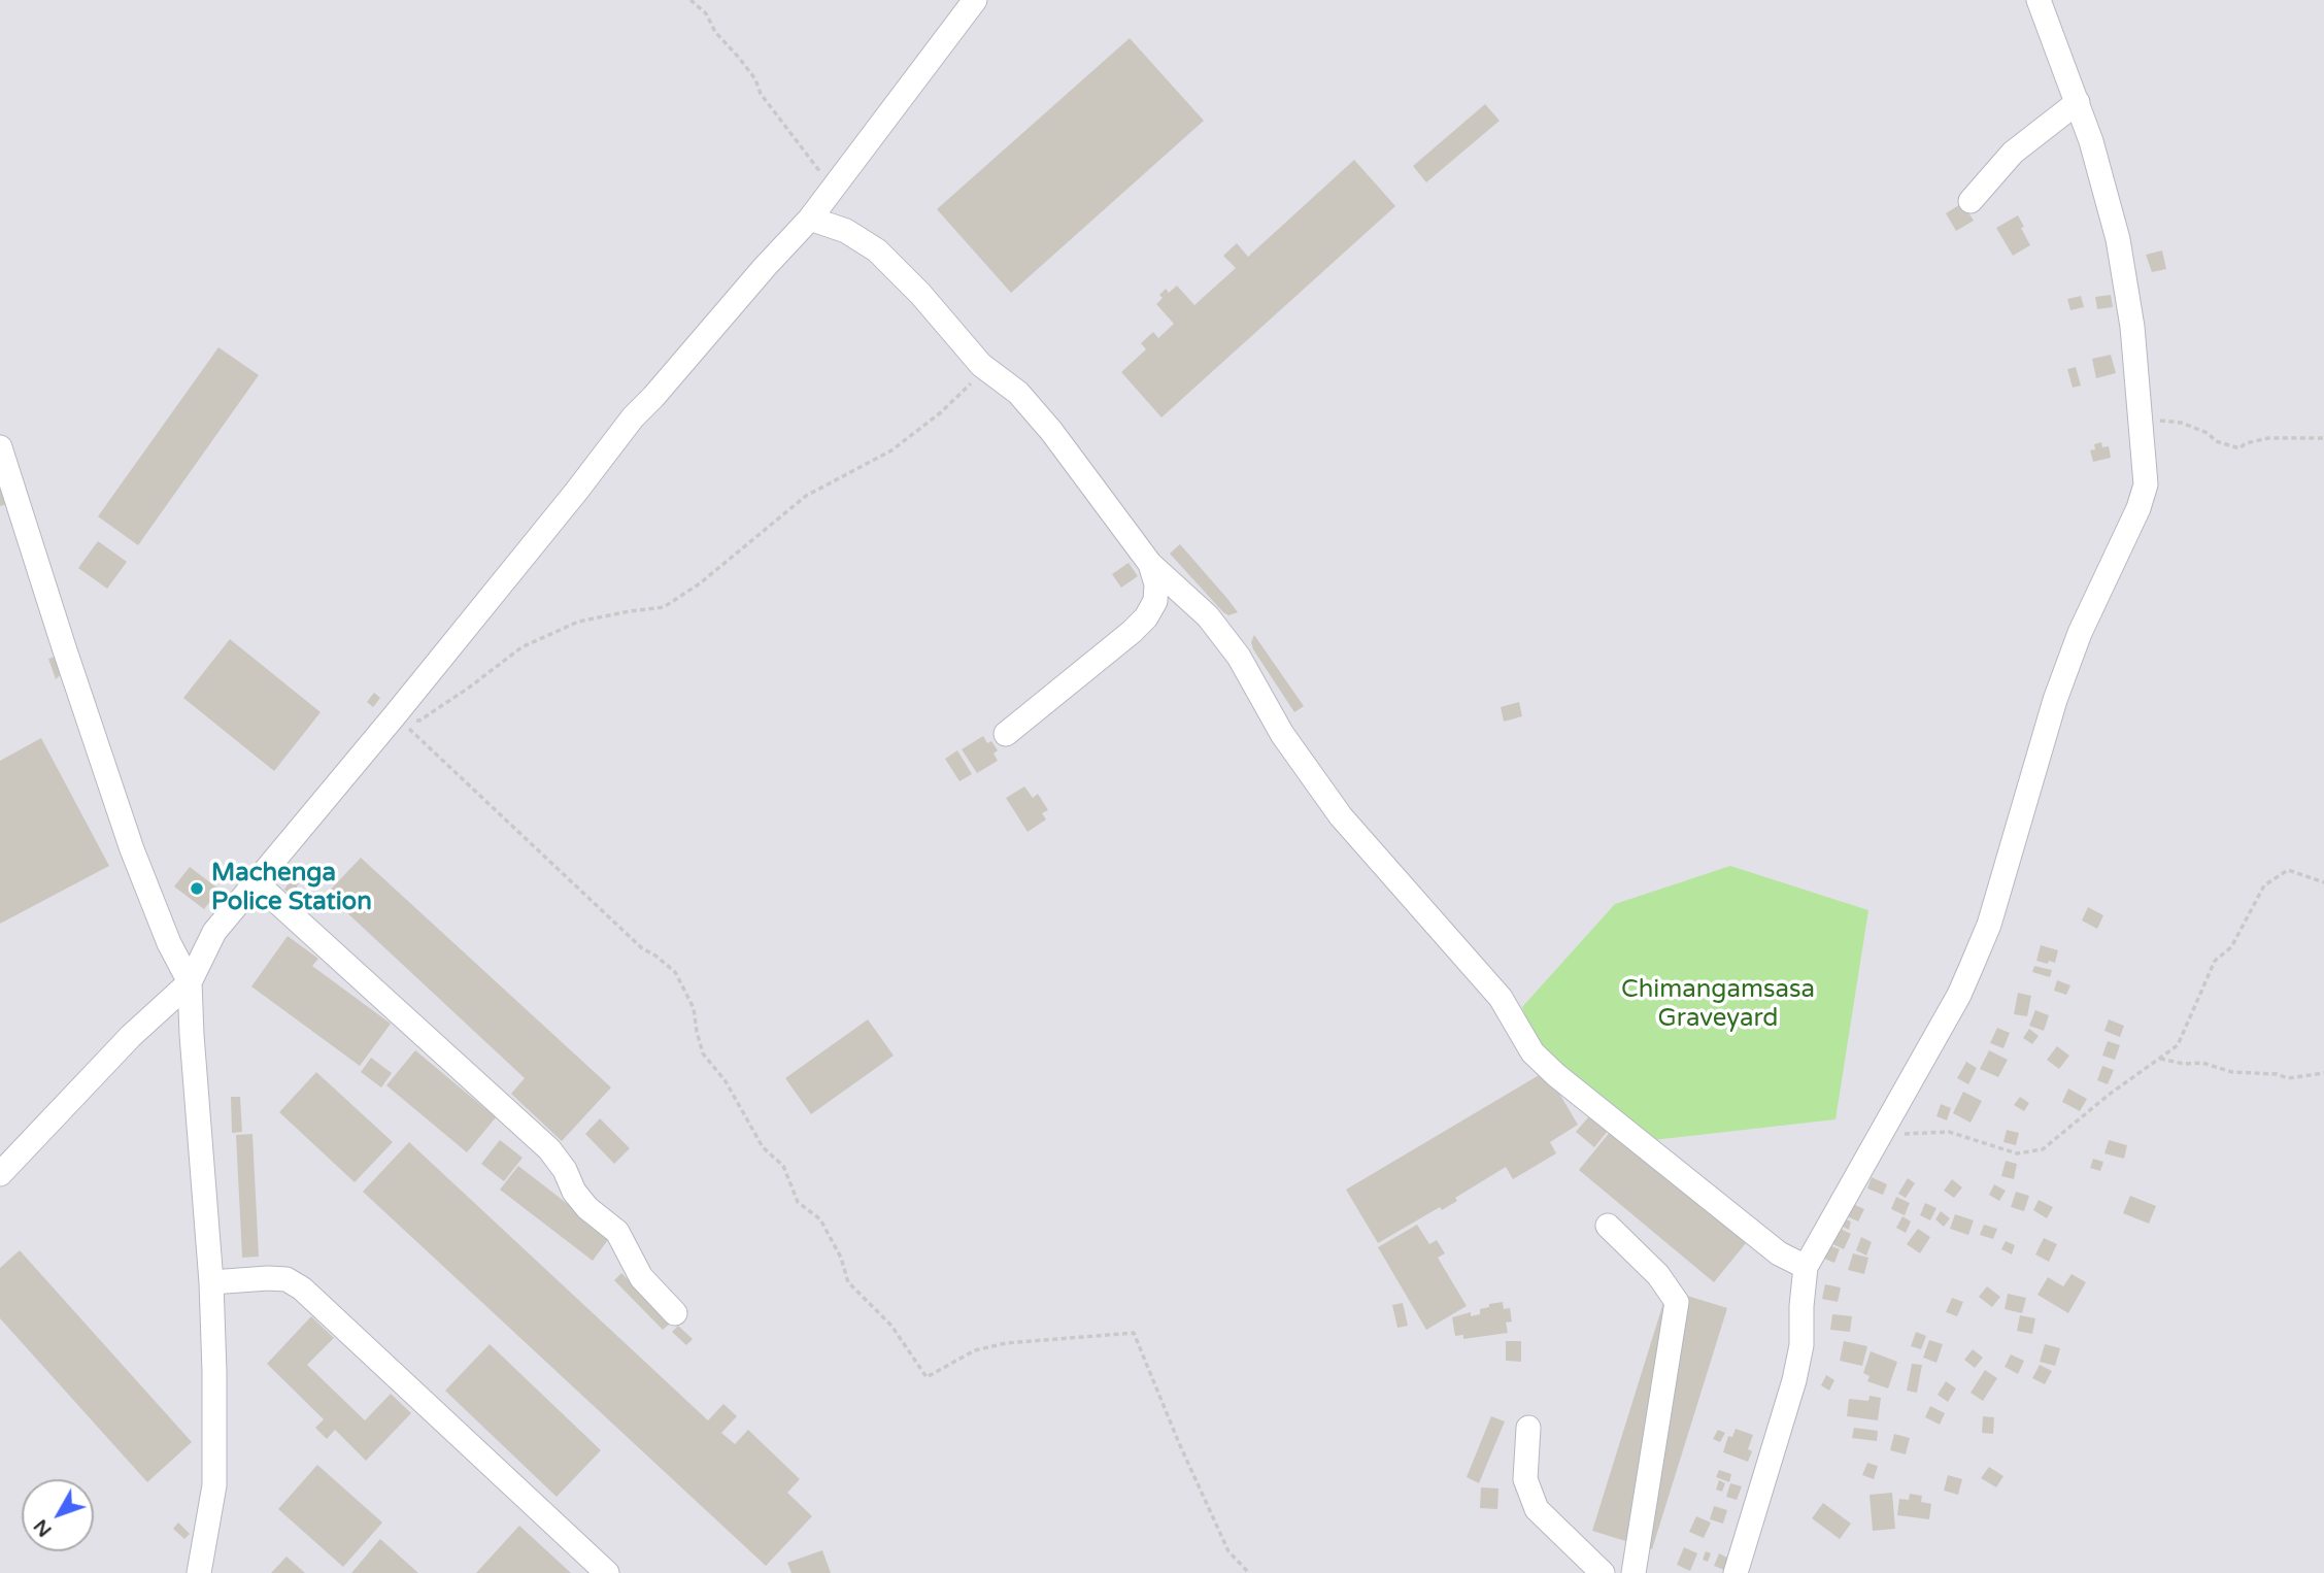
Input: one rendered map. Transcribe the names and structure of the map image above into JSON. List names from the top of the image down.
{
  "parks": ["Chimangamsasa Graveyard"],
  "places": ["Machenga Police Station"],
  "north": "bottom left"
}
